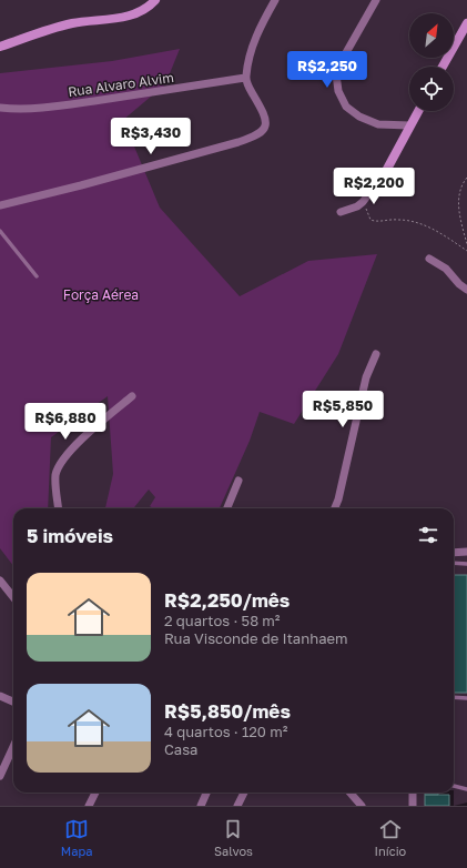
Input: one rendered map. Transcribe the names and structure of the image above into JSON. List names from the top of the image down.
{
  "streets": {
    "street": ["Rua Alvaro Alvim"]
  },
  "parks": ["Força Aérea"],
  "north": "top right",
  "page": {
    "price": [
      "R$2,250",
      "R$3,430",
      "R$2,200",
      "R$5,850",
      "R$6,880"
    ],
    "heading": "5 imóveis",
    "list": [
      {
        "name": "R$2,250/mês",
        "note": "2 quartos · 58 m² · Rua Visconde de Itanhaem"
      },
      {
        "name": "R$5,850/mês",
        "note": "4 quartos · 120 m² · Casa"
      }
    ],
    "tabs": ["Mapa", "Salvos", "Início"]
  }
}
